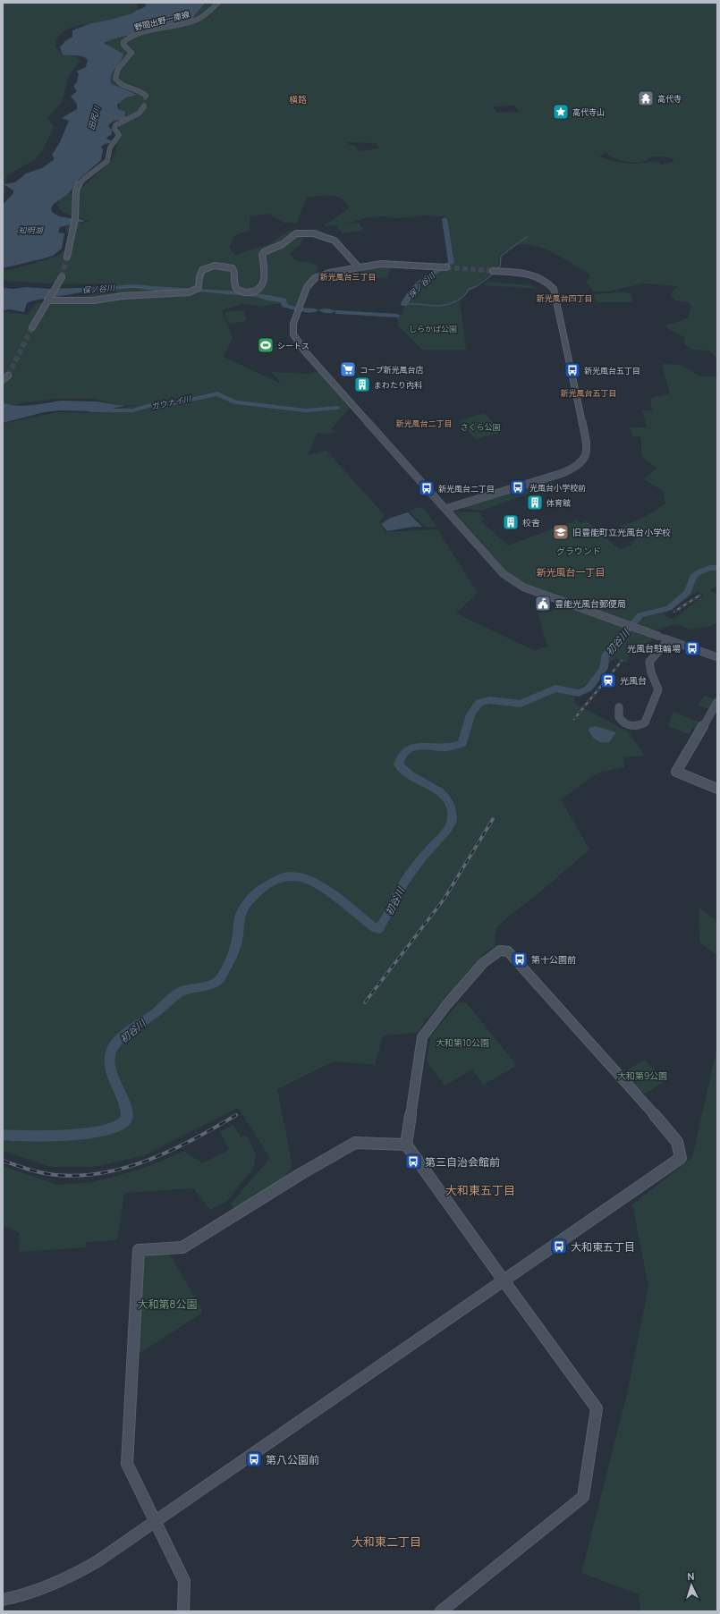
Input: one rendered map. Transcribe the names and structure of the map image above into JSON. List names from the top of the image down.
{
  "streets": {
    "street": ["野間出野一庫線"]
  },
  "districts": [
    "横路",
    "新光風台三丁目",
    "新光風台四丁目",
    "新光風台五丁目",
    "新光風台二丁目",
    "新光風台一丁目",
    "大和東五丁目",
    "大和東二丁目"
  ],
  "water": [
    "田尻川",
    "知明湖",
    "保ノ谷川",
    "ガウナイ川",
    "初谷川"
  ],
  "parks": [
    "しらかば公園",
    "さくら公園",
    "グラウンド",
    "大和第10公園",
    "大和第9公園",
    "大和第8公園"
  ],
  "places": {
    "temple": ["高代寺"],
    "place": ["高代寺山"],
    "sports": ["シートス"],
    "supermarket": ["コープ新光風台店"],
    "bus stop": [
      "新光風台五丁目",
      "光風台小学校前",
      "新光風台二丁目",
      "光風台駐輪場",
      "第十公園前",
      "第三自治会館前",
      "大和東五丁目",
      "第八公園前"
    ],
    "building": ["まわたり内科", "体育館", "校舎"],
    "school or university": ["旧豊能町立光風台小学校"],
    "public building": ["豊能光風台郵便局"],
    "station": ["光風台"]
  },
  "north": "top"
}
